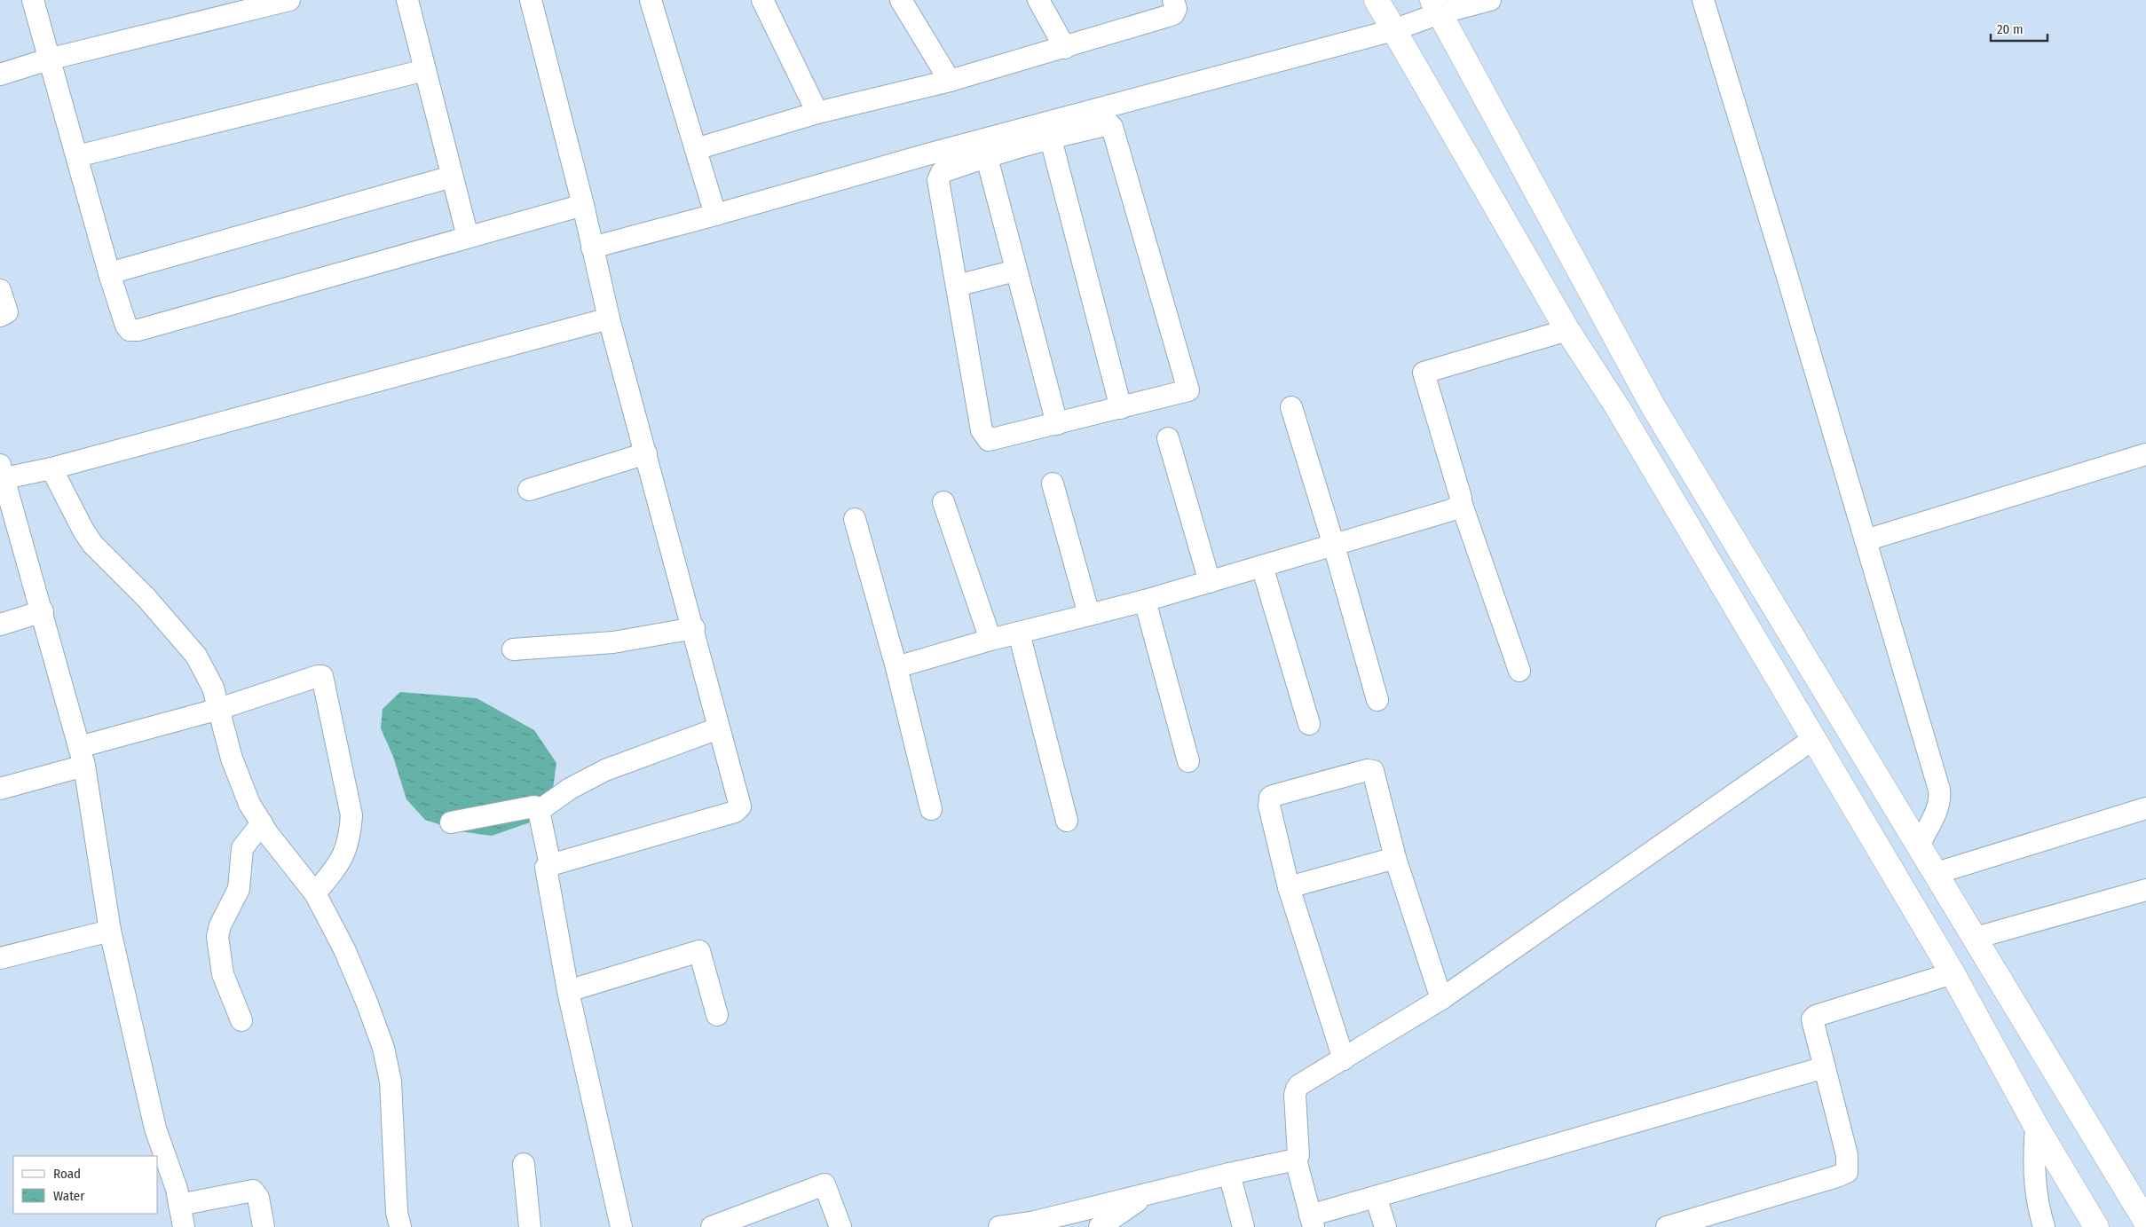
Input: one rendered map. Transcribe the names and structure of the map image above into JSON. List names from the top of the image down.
{
  "legend": ["Road", "Water"],
  "scale_bar": "20 m"
}
